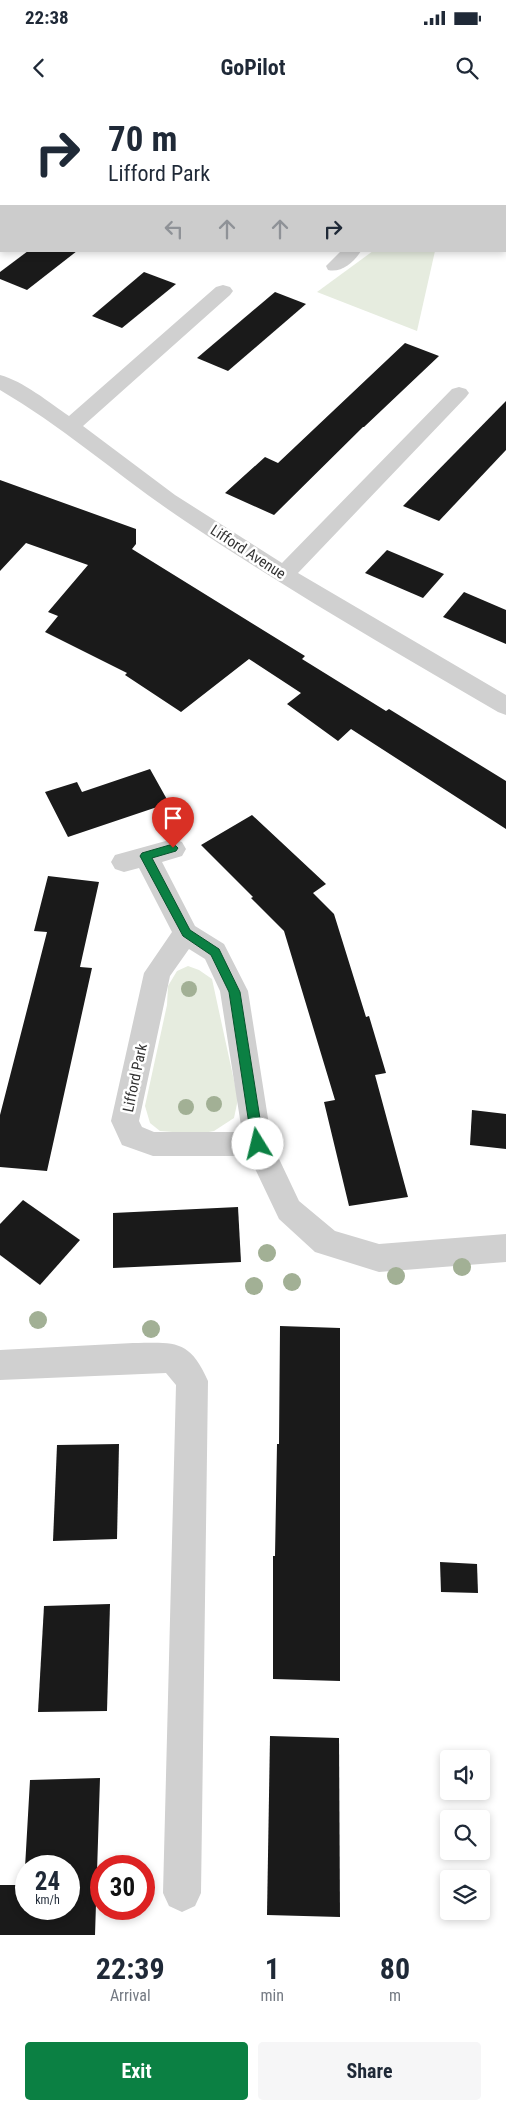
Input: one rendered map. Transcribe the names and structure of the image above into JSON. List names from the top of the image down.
{
  "streets": {
    "street": ["Lifford Avenue", "Lifford Park"]
  },
  "page": {
    "status": "22:38",
    "header": "GoPilot",
    "turn": ["70 m", "Lifford Park"],
    "speed": "24 km/h",
    "limit": "30",
    "eta": [
      "22:39",
      "Arrival",
      "1",
      "min",
      "80",
      "m"
    ],
    "buttons": ["Exit", "Share"]
  }
}
